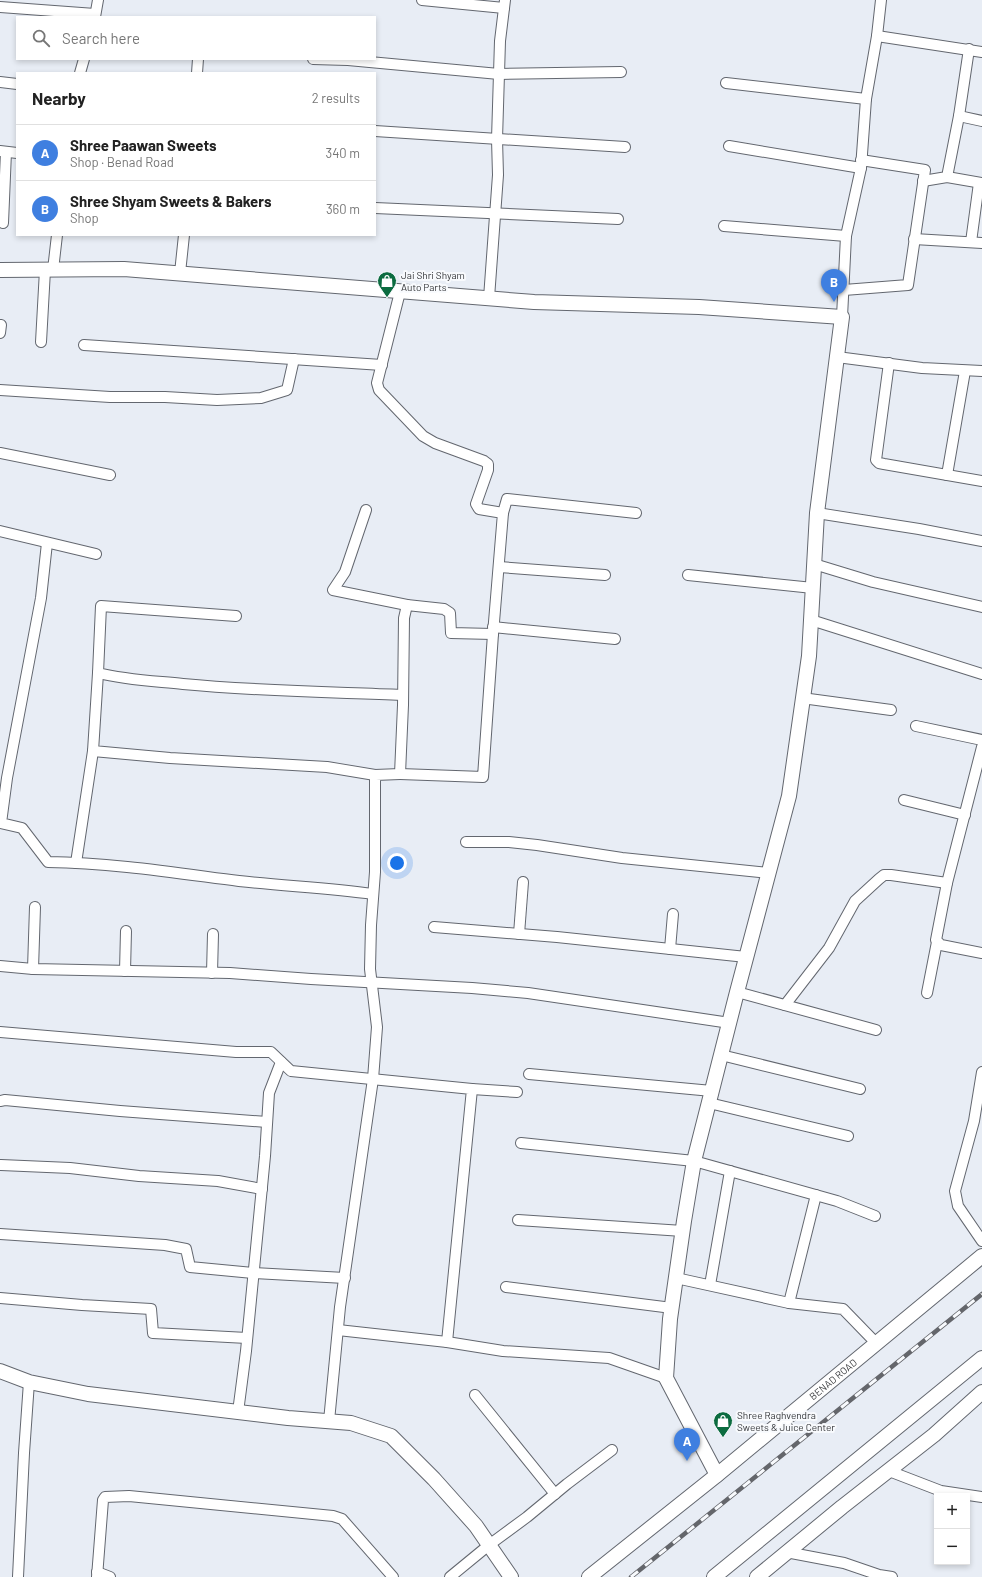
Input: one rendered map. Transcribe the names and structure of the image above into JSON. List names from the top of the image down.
{
  "streets": {
    "street": ["BENAD ROAD"]
  },
  "places": {
    "shop": ["Jai Shri Shyam Auto Parts", "Shree Raghvendra Sweets & Juice Center"]
  },
  "page": {
    "search": "Search here",
    "heading": ["Nearby", "2 results"],
    "list": [
      {
        "mark": "A",
        "name": "Shree Paawan Sweets",
        "note": "Shop · Benad Road",
        "value": "340 m"
      },
      {
        "mark": "B",
        "name": "Shree Shyam Sweets & Bakers",
        "note": "Shop",
        "value": "360 m"
      }
    ],
    "pins": ["B", "A"],
    "map_buttons": ["+", "−"]
  }
}
